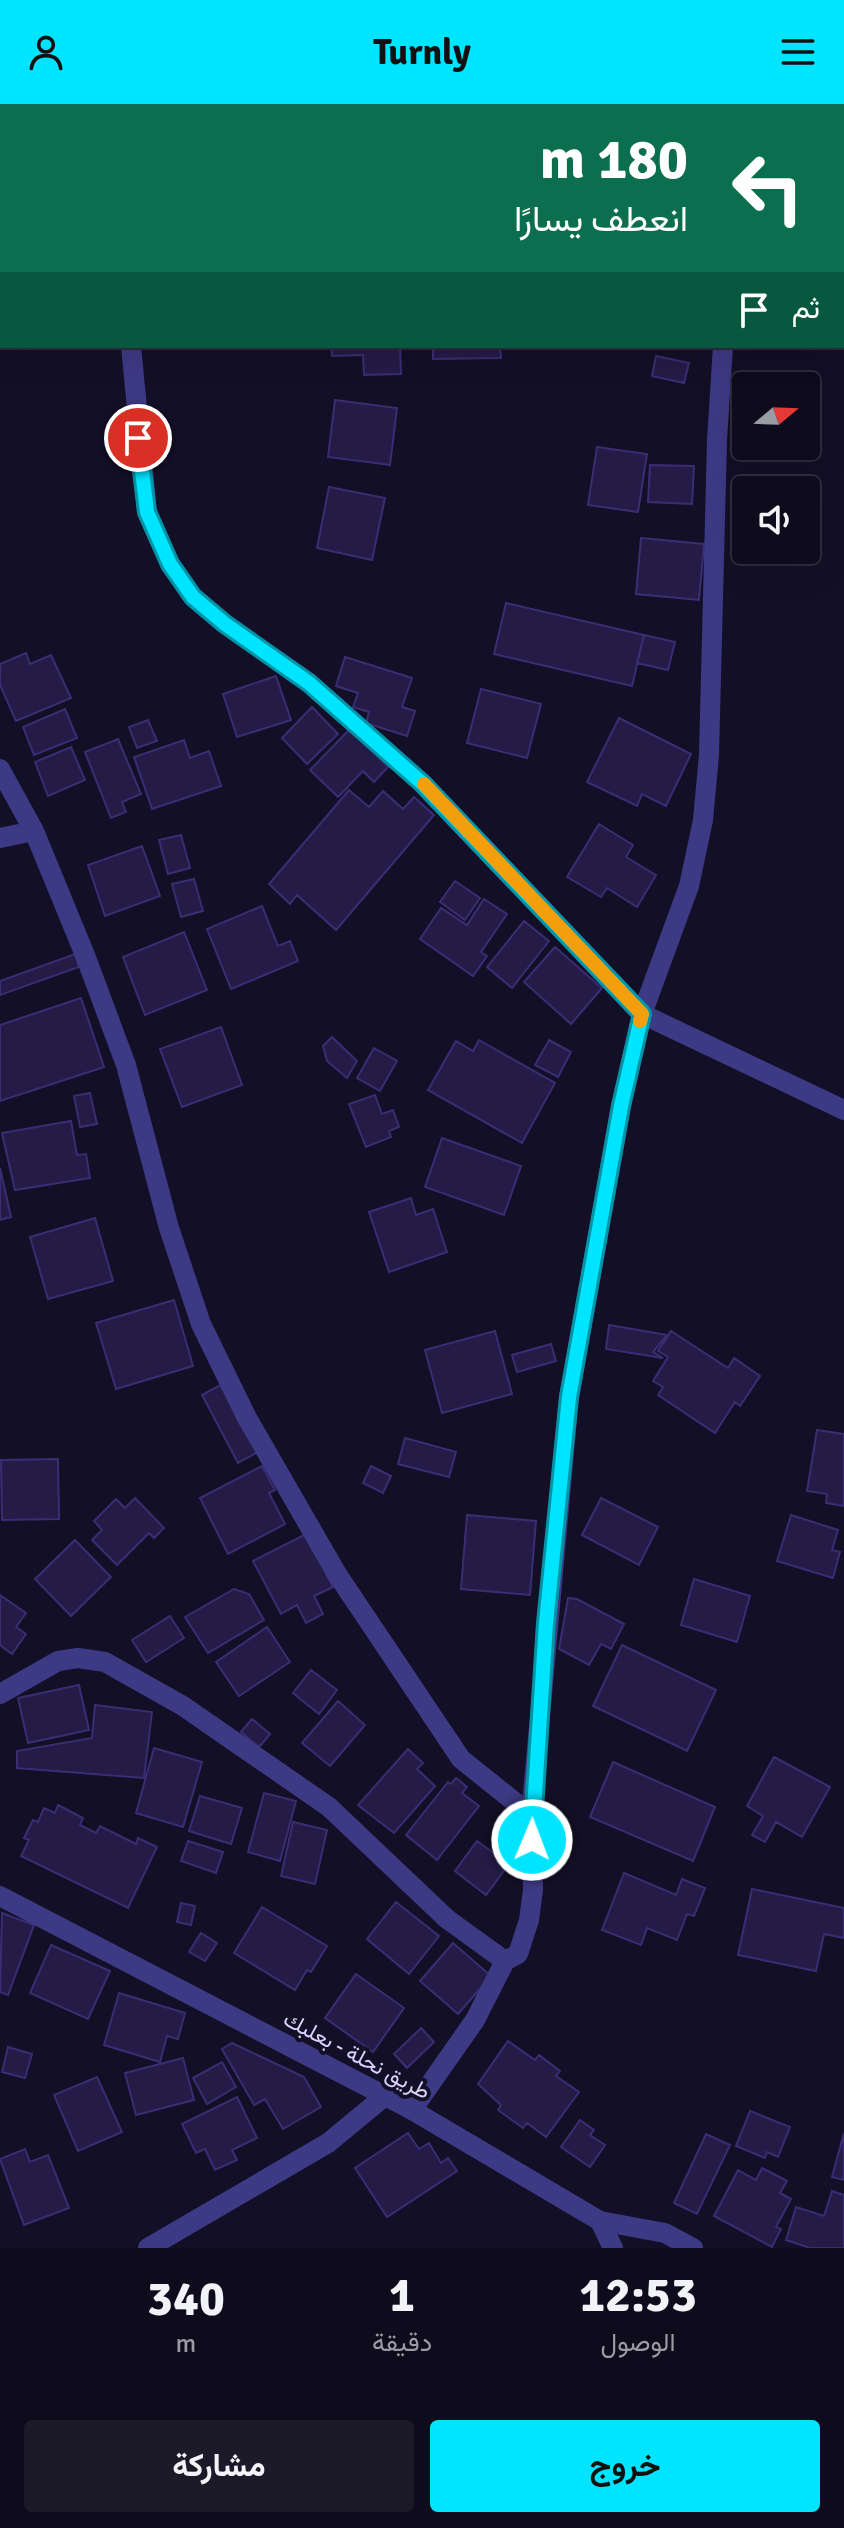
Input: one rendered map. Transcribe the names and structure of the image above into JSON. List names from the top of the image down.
{
  "streets": {
    "street": ["طريق نحلة - بعلبك"]
  },
  "north": "right",
  "page": {
    "header": "Turnly",
    "turn": ["180 m", "انعطف يسارًا"],
    "then": "ثم",
    "eta": [
      "12:53",
      "الوصول",
      "1",
      "دقيقة",
      "340",
      "m"
    ],
    "buttons": ["خروج", "مشاركة"]
  }
}
